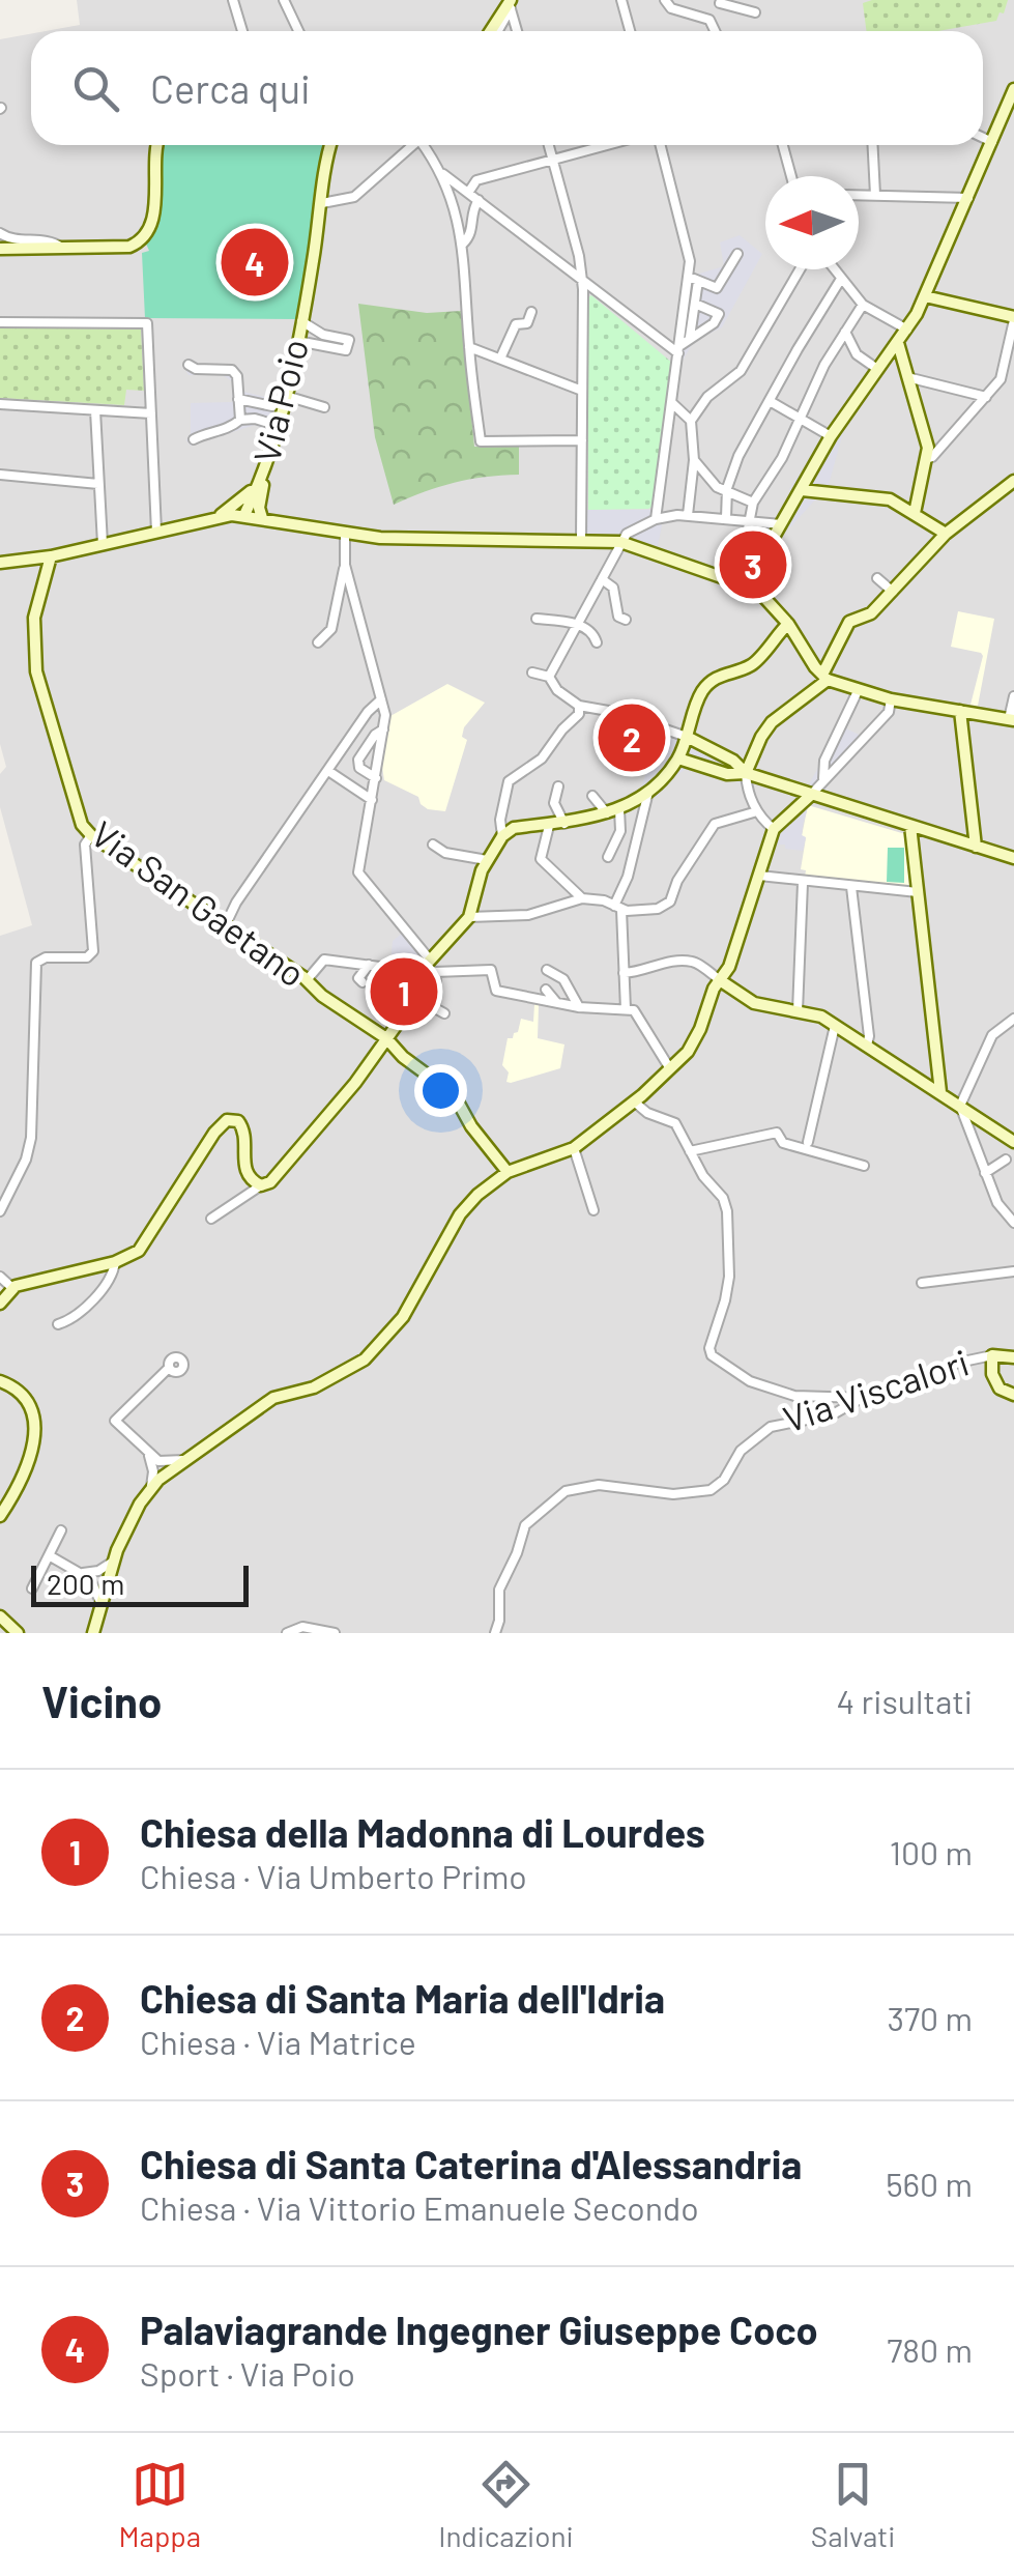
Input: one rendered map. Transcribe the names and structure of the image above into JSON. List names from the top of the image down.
{
  "streets": {
    "street": ["Via Poio", "Via San Gaetano", "Via Viscalori"]
  },
  "scale_bar": "200 m",
  "north": "left",
  "page": {
    "search": "Cerca qui",
    "pins": [
      "4",
      "3",
      "2",
      "1"
    ],
    "scale": "200 m",
    "heading": ["Vicino", "4 risultati"],
    "list": [
      {
        "mark": "1",
        "name": "Chiesa della Madonna di Lourdes",
        "note": "Chiesa · Via Umberto Primo",
        "value": "100 m"
      },
      {
        "mark": "2",
        "name": "Chiesa di Santa Maria dell'Idria",
        "note": "Chiesa · Via Matrice",
        "value": "370 m"
      },
      {
        "mark": "3",
        "name": "Chiesa di Santa Caterina d'Alessandria",
        "note": "Chiesa · Via Vittorio Emanuele Secondo",
        "value": "560 m"
      },
      {
        "mark": "4",
        "name": "Palaviagrande Ingegner Giuseppe Coco",
        "note": "Sport · Via Poio",
        "value": "780 m"
      }
    ],
    "nav": ["Mappa", "Indicazioni", "Salvati"]
  }
}
